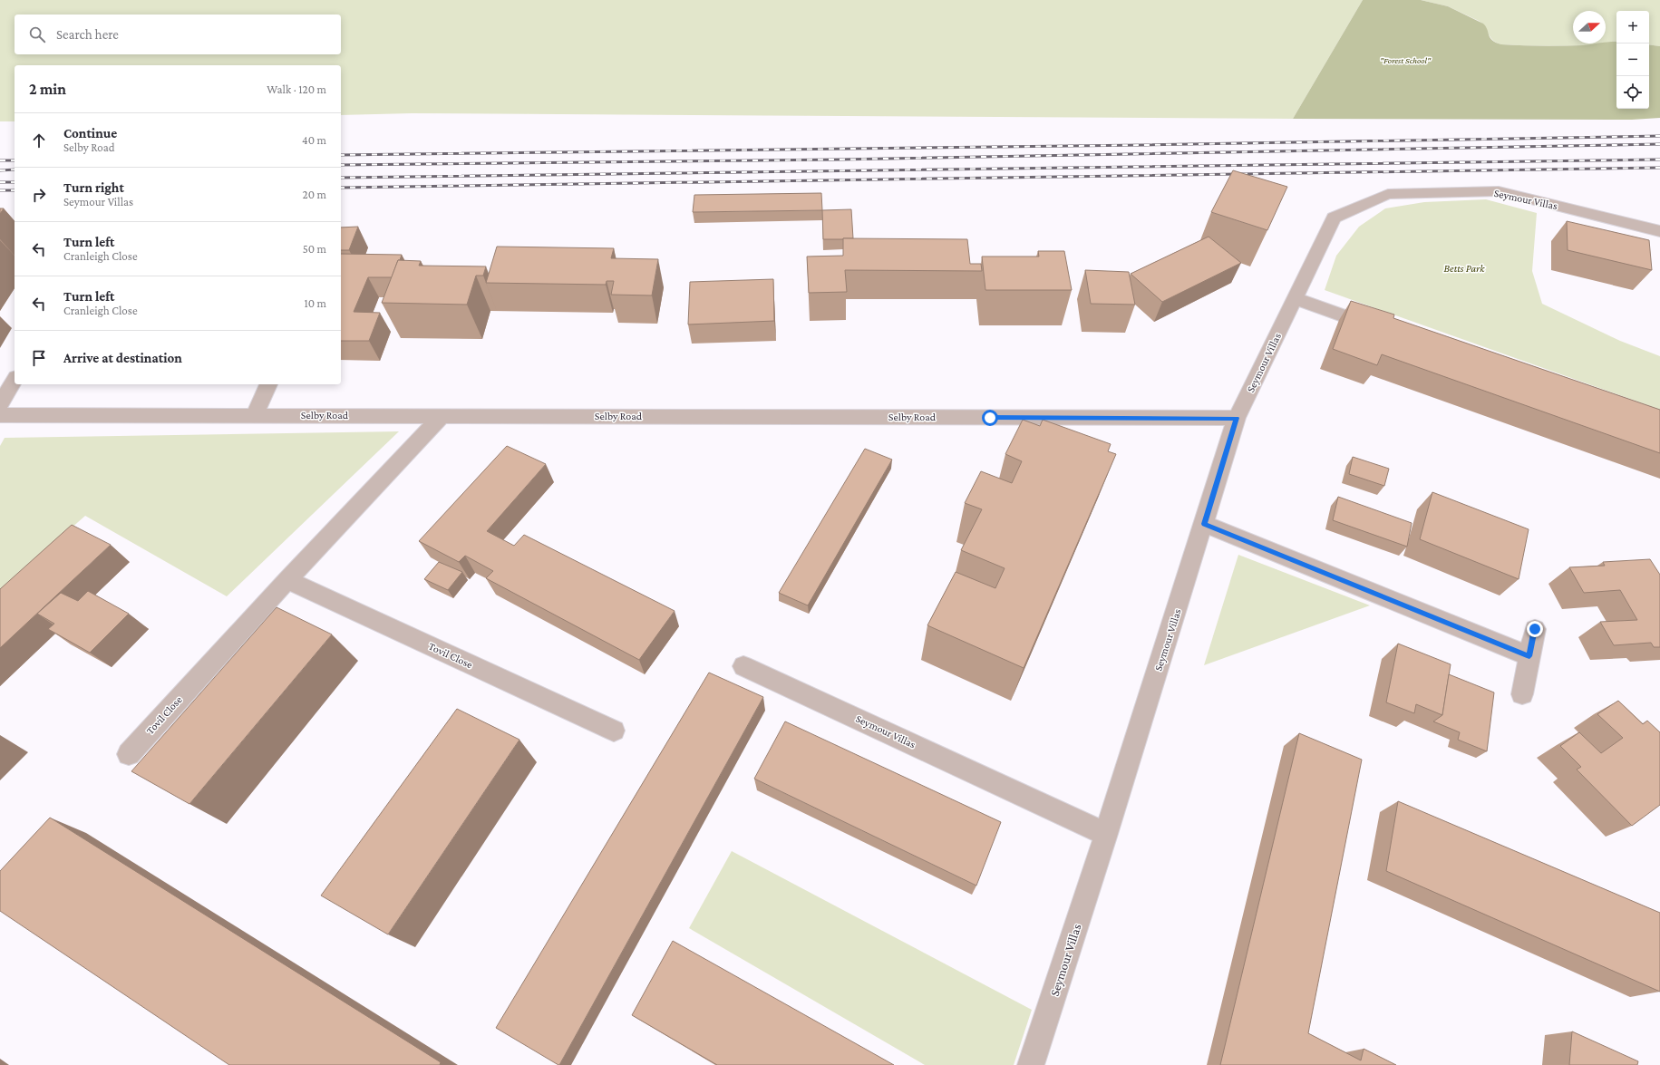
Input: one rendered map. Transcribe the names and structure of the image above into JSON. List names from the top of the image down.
{
  "streets": {
    "street": ["Seymour Villas", "Selby Road", "Tovil Close"]
  },
  "crossings": [
    ["Seymour Villas", "Selby Road"],
    ["Selby Road", "Tovil Close"]
  ],
  "parks": ["\"Forest School\"", "Betts Park"],
  "north": "right",
  "page": {
    "map_buttons": ["+", "−"],
    "search": "Search here",
    "heading": ["2 min", "Walk · 120 m"],
    "list": [
      ["Continue", "Selby Road", "40 m"],
      ["Turn right", "Seymour Villas", "20 m"],
      ["Turn left", "Cranleigh Close", "50 m"],
      ["Turn left", "Cranleigh Close", "10 m"],
      "Arrive at destination"
    ]
  }
}
